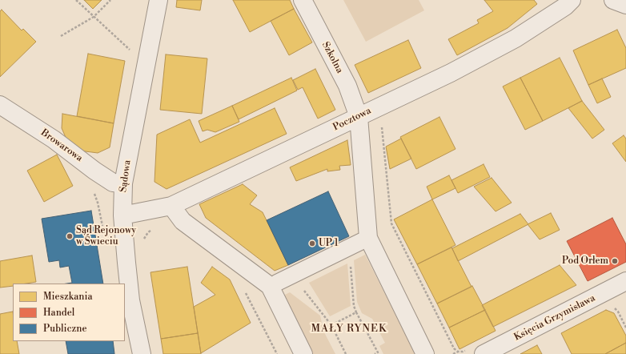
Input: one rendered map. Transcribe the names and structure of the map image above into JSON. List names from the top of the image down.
{
  "streets": {
    "street": [
      "Szkolna",
      "Pocztowa",
      "Browarowa",
      "Sądowa",
      "Księcia Grzymisława"
    ]
  },
  "crossings": [
    ["Szkolna", "Pocztowa"],
    ["Pocztowa", "Sądowa"],
    ["Browarowa", "Sądowa"]
  ],
  "districts": ["MAŁY RYNEK"],
  "places": ["Sąd Rejonowy w Świeciu", "UP 1", "Pod Orłem"],
  "legend": ["Mieszkania", "Handel", "Publiczne"]
}
